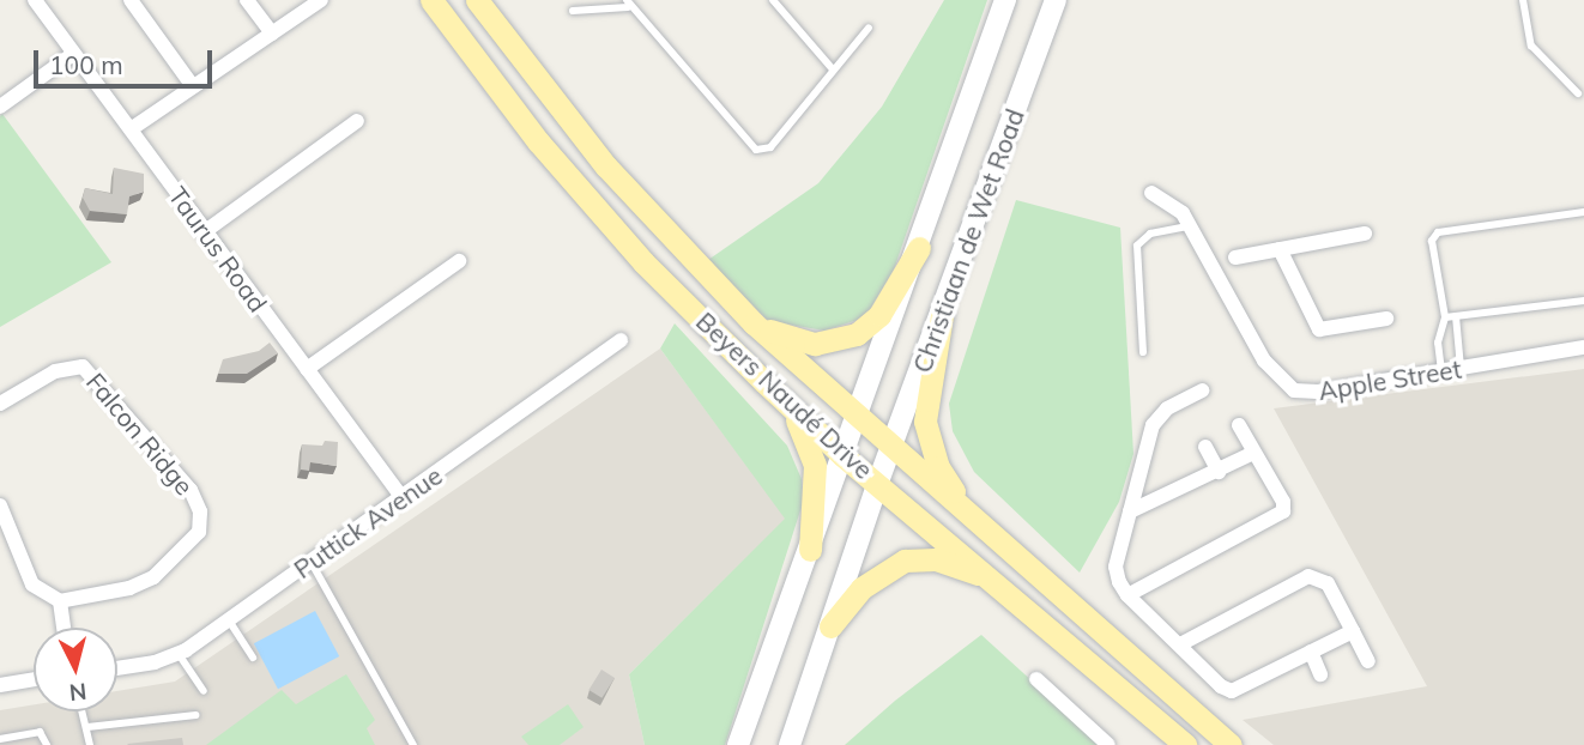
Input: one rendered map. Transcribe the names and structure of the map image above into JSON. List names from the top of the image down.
{
  "streets": {
    "main road": ["Christiaan de Wet Road", "Beyers Naudé Drive"],
    "street": [
      "Taurus Road",
      "Apple Street",
      "Falcon Ridge",
      "Puttick Avenue"
    ]
  },
  "crossings": [
    ["Christiaan de Wet Road", "Beyers Naudé Drive"],
    ["Taurus Road", "Puttick Avenue"]
  ],
  "scale_bar": "100 m",
  "north": "bottom"
}
